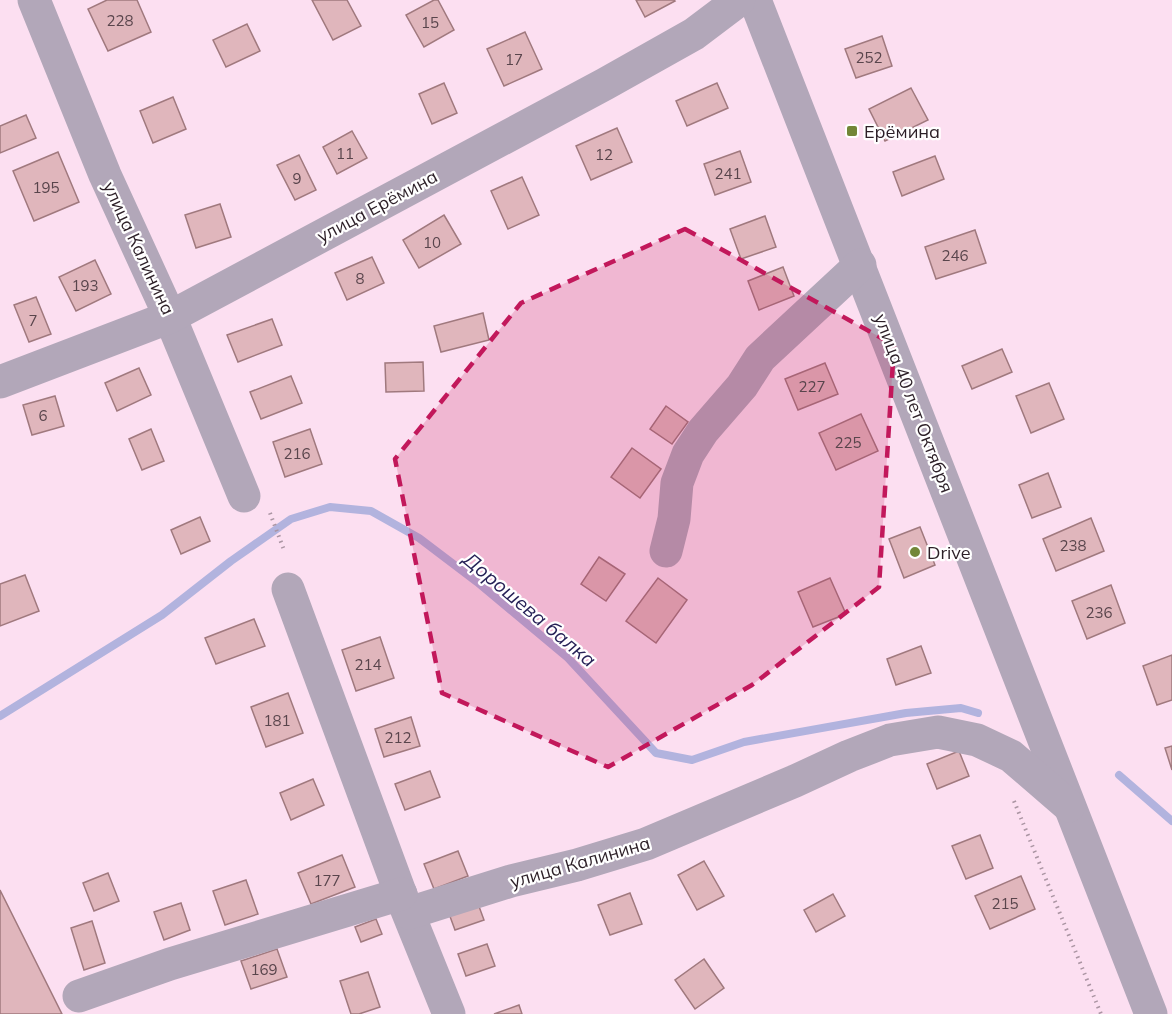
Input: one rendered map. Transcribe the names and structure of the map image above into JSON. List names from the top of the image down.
{
  "streets": {
    "street": ["улица Ерёмина", "улица Калинина", "улица 40 лет Октября"]
  },
  "crossings": [
    ["улица Ерёмина", "улица Калинина"],
    ["улица Калинина", "улица 40 лет Октября"]
  ],
  "water": ["Дорошева балка"],
  "places": {
    "transit": ["Ерёмина"],
    "other": ["Drive"]
  },
  "house_numbers": [
    "228",
    "15",
    "252",
    "17",
    "11",
    "12",
    "241",
    "9",
    "195",
    "10",
    "246",
    "8",
    "193",
    "7",
    "227",
    "6",
    "225",
    "216",
    "238",
    "236",
    "214",
    "181",
    "212",
    "177",
    "215",
    "169"
  ]
}
